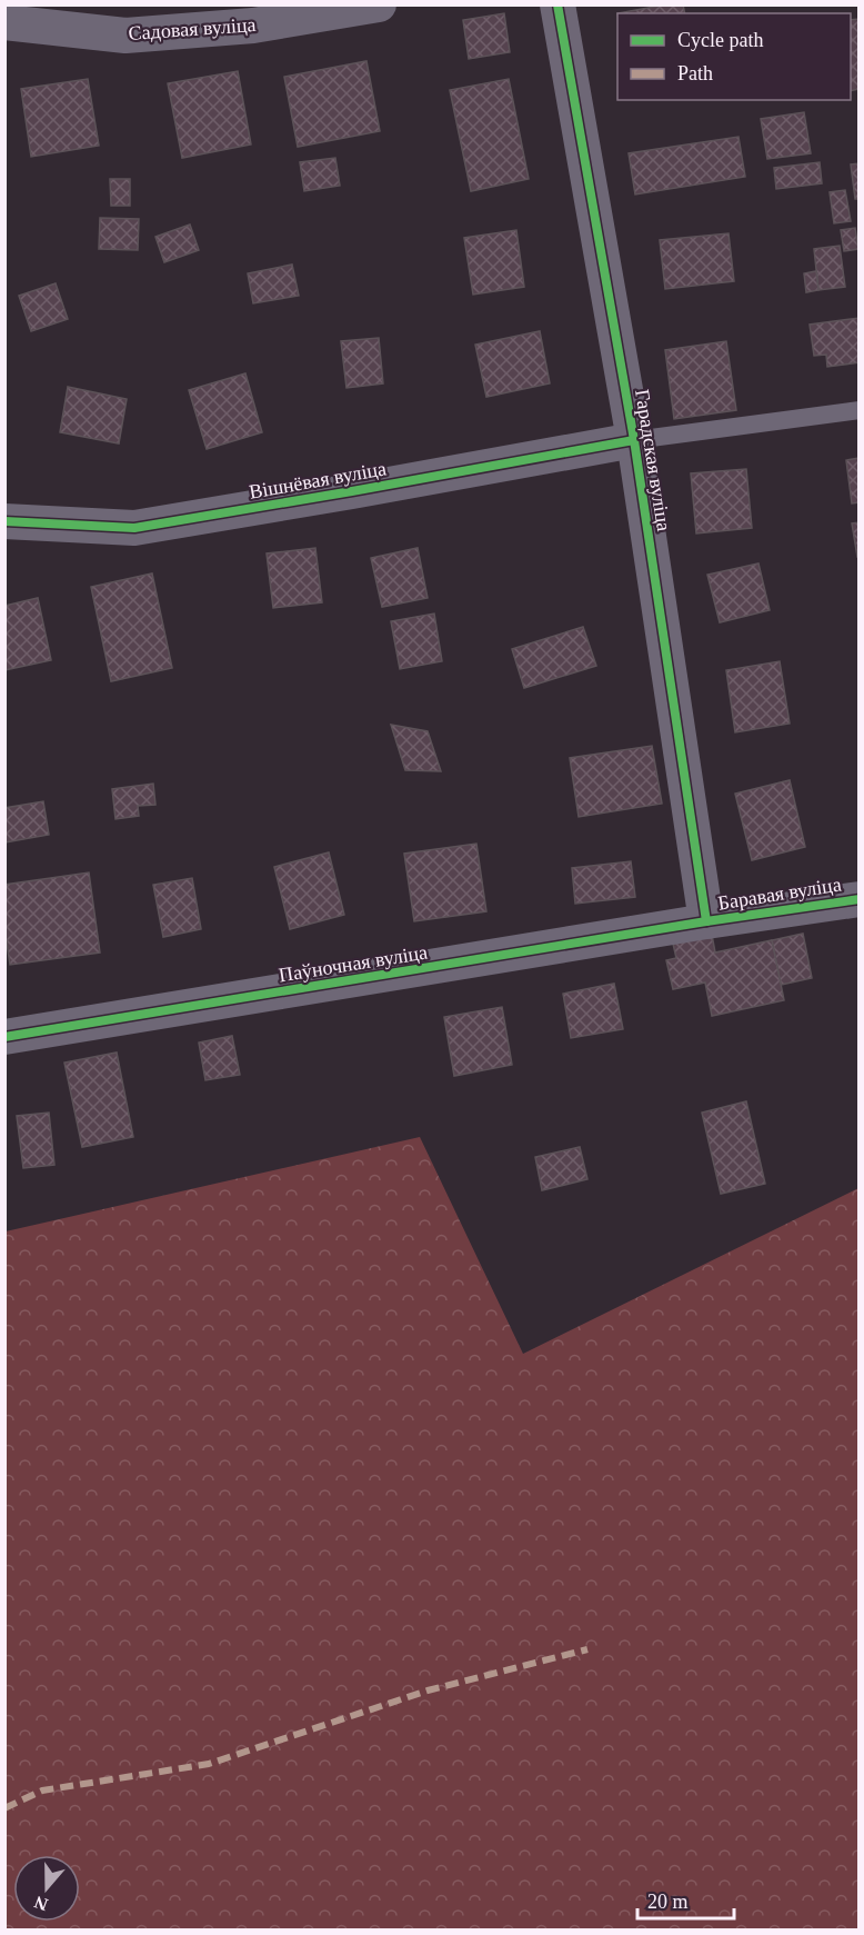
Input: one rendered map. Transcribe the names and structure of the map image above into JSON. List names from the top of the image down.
{
  "streets": {
    "street": [
      "Садовая вуліца",
      "Гарадская вуліца",
      "Вішнёвая вуліца",
      "Баравая вуліца",
      "Паўночная вуліца"
    ]
  },
  "crossings": [
    ["Гарадская вуліца", "Вішнёвая вуліца"],
    ["Гарадская вуліца", "Баравая вуліца"],
    ["Гарадская вуліца", "Паўночная вуліца"],
    ["Баравая вуліца", "Паўночная вуліца"]
  ],
  "legend": ["Cycle path", "Path"],
  "scale_bar": "20 m",
  "north": "bottom"
}
